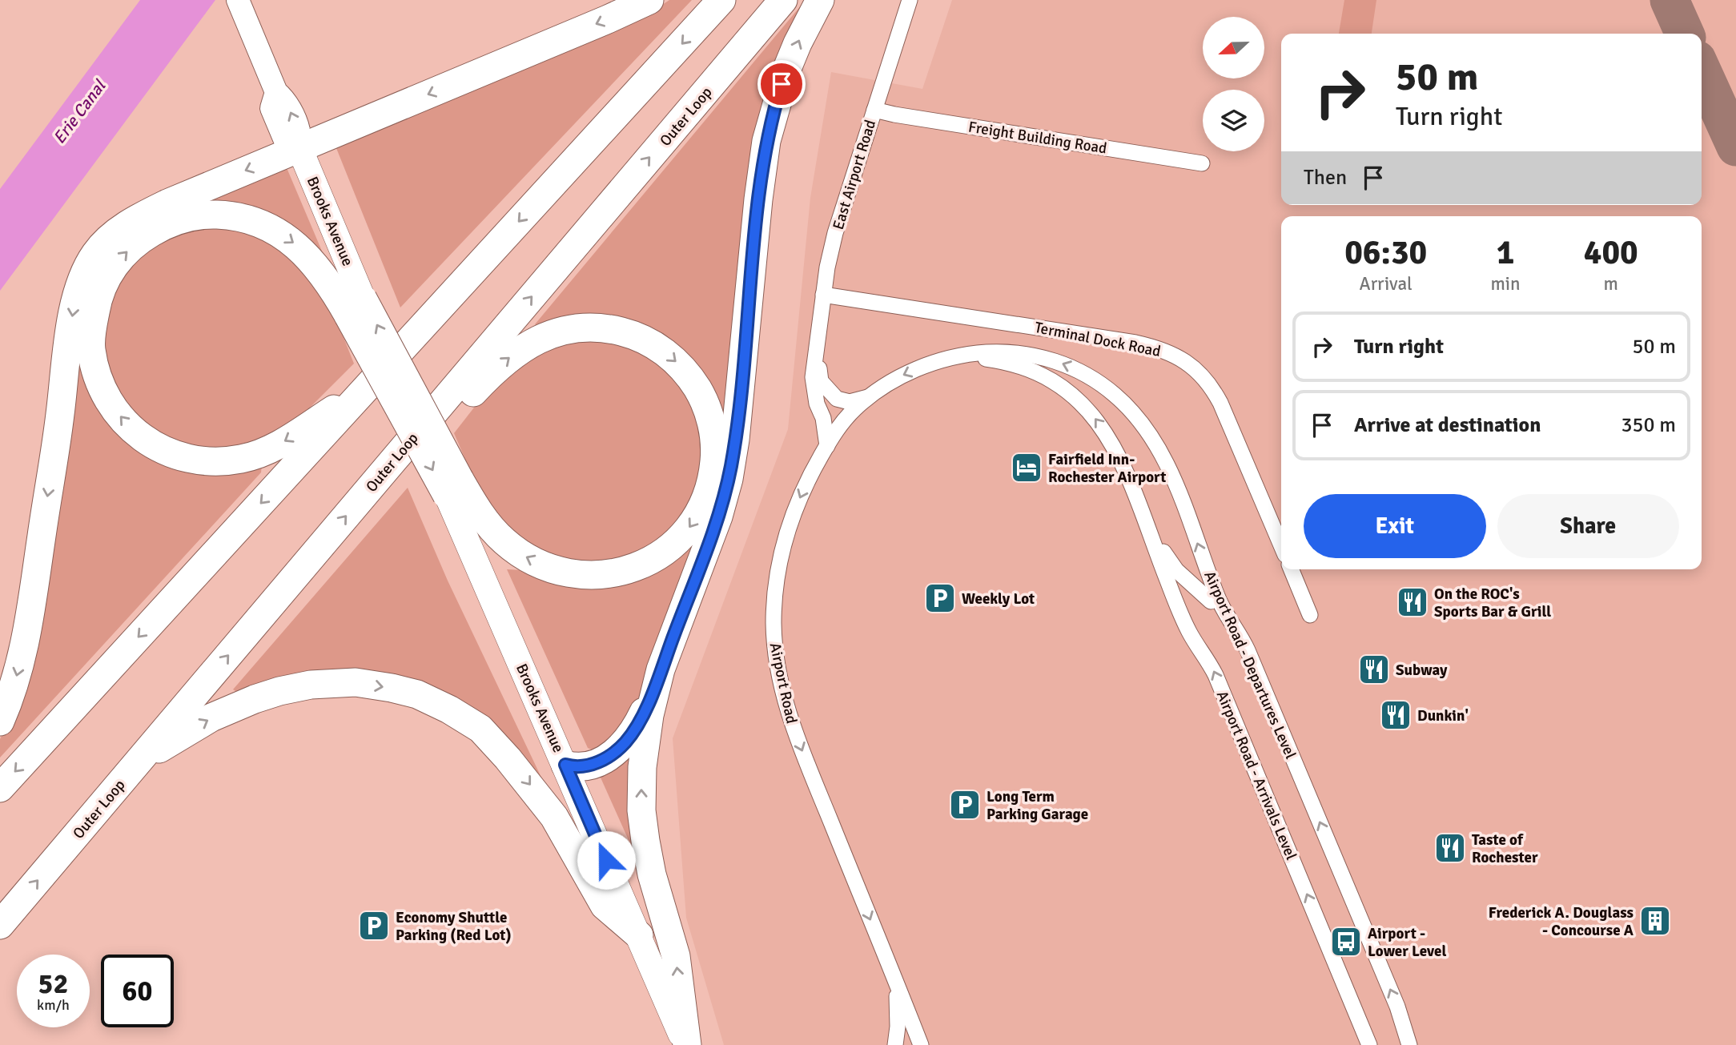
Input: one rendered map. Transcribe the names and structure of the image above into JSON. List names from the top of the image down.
{
  "streets": {
    "highway": ["Outer Loop"],
    "main road": ["Brooks Avenue"],
    "street": [
      "Freight Building Road",
      "East Airport Road",
      "Terminal Dock Road",
      "Airport Road - Departures Level",
      "Airport Road",
      "Airport Road - Arrivals Level"
    ]
  },
  "crossings": [
    ["Freight Building Road", "East Airport Road"],
    ["East Airport Road", "Terminal Dock Road"],
    ["East Airport Road", "Airport Road"],
    ["Airport Road - Departures Level", "Airport Road"],
    ["Airport Road - Departures Level", "Airport Road - Arrivals Level"],
    ["Airport Road", "Airport Road - Arrivals Level"]
  ],
  "one_way": ["Airport Road - Departures Level", "Airport Road", "Airport Road - Arrivals Level"],
  "water": ["Erie Canal"],
  "places": {
    "hotel": ["Fairfield Inn- Rochester Airport"],
    "parking": ["Weekly Lot", "Long Term Parking Garage", "Economy Shuttle Parking (Red Lot)"],
    "restaurant": [
      "On the ROC's Sports Bar & Grill",
      "Subway",
      "Dunkin'",
      "Taste of Rochester"
    ],
    "building": ["Frederick A. Douglass - Concourse A"],
    "bus stop": ["Airport - Lower Level"]
  },
  "north": "left",
  "page": {
    "turn": ["50 m", "Turn right"],
    "then": "Then",
    "eta": [
      "06:30",
      "Arrival",
      "1",
      "min",
      "400",
      "m"
    ],
    "list": [
      {
        "name": "Turn right",
        "value": "50 m"
      },
      {
        "name": "Arrive at destination",
        "value": "350 m"
      }
    ],
    "buttons": ["Exit", "Share"],
    "speed": "52 km/h",
    "limit": "60"
  }
}
